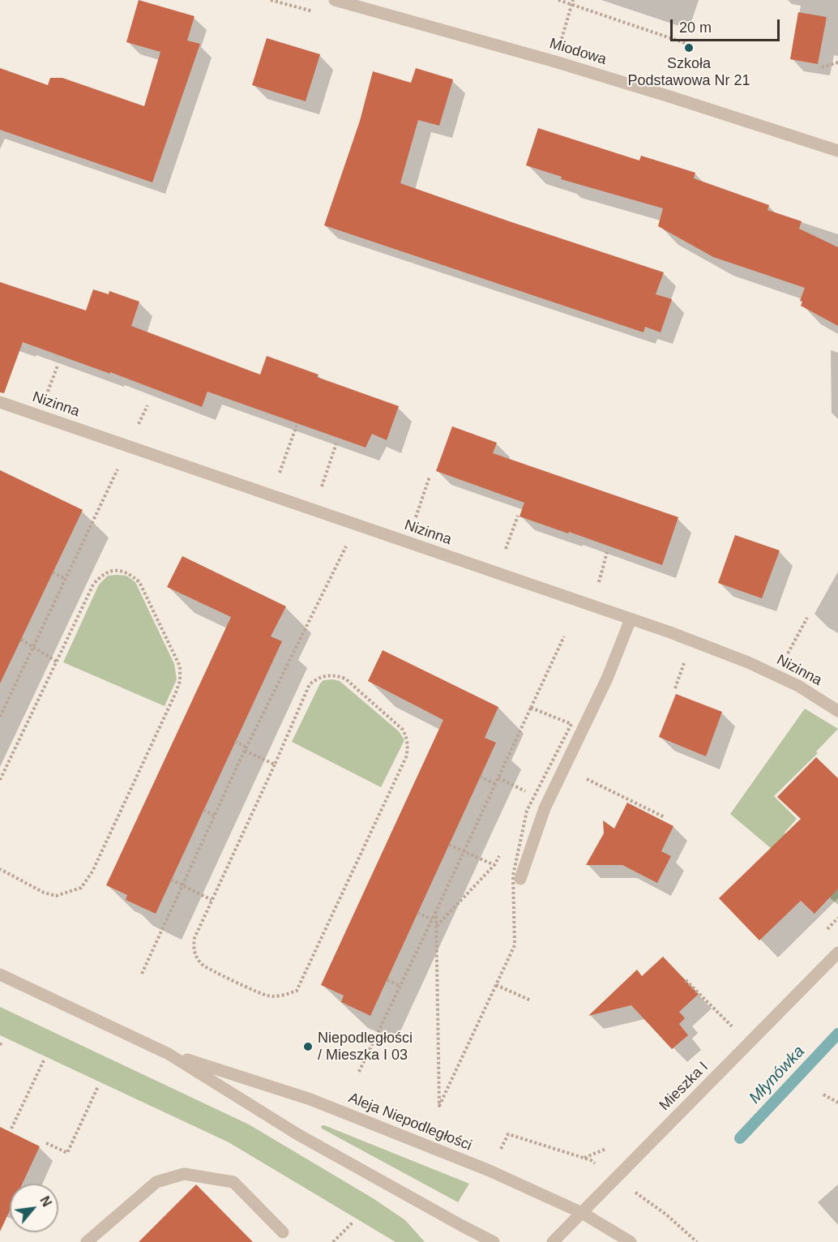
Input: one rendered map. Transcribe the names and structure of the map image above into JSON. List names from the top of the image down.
{
  "streets": {
    "street": [
      "Miodowa",
      "Nizinna",
      "Mieszka I",
      "Aleja Niepodległości"
    ]
  },
  "crossings": [
    ["Mieszka I", "Aleja Niepodległości"]
  ],
  "water": ["Młynówka"],
  "places": ["Szkoła Podstawowa Nr 21", "Niepodległości / Mieszka I 03"],
  "scale_bar": "20 m",
  "north": "top right"
}
